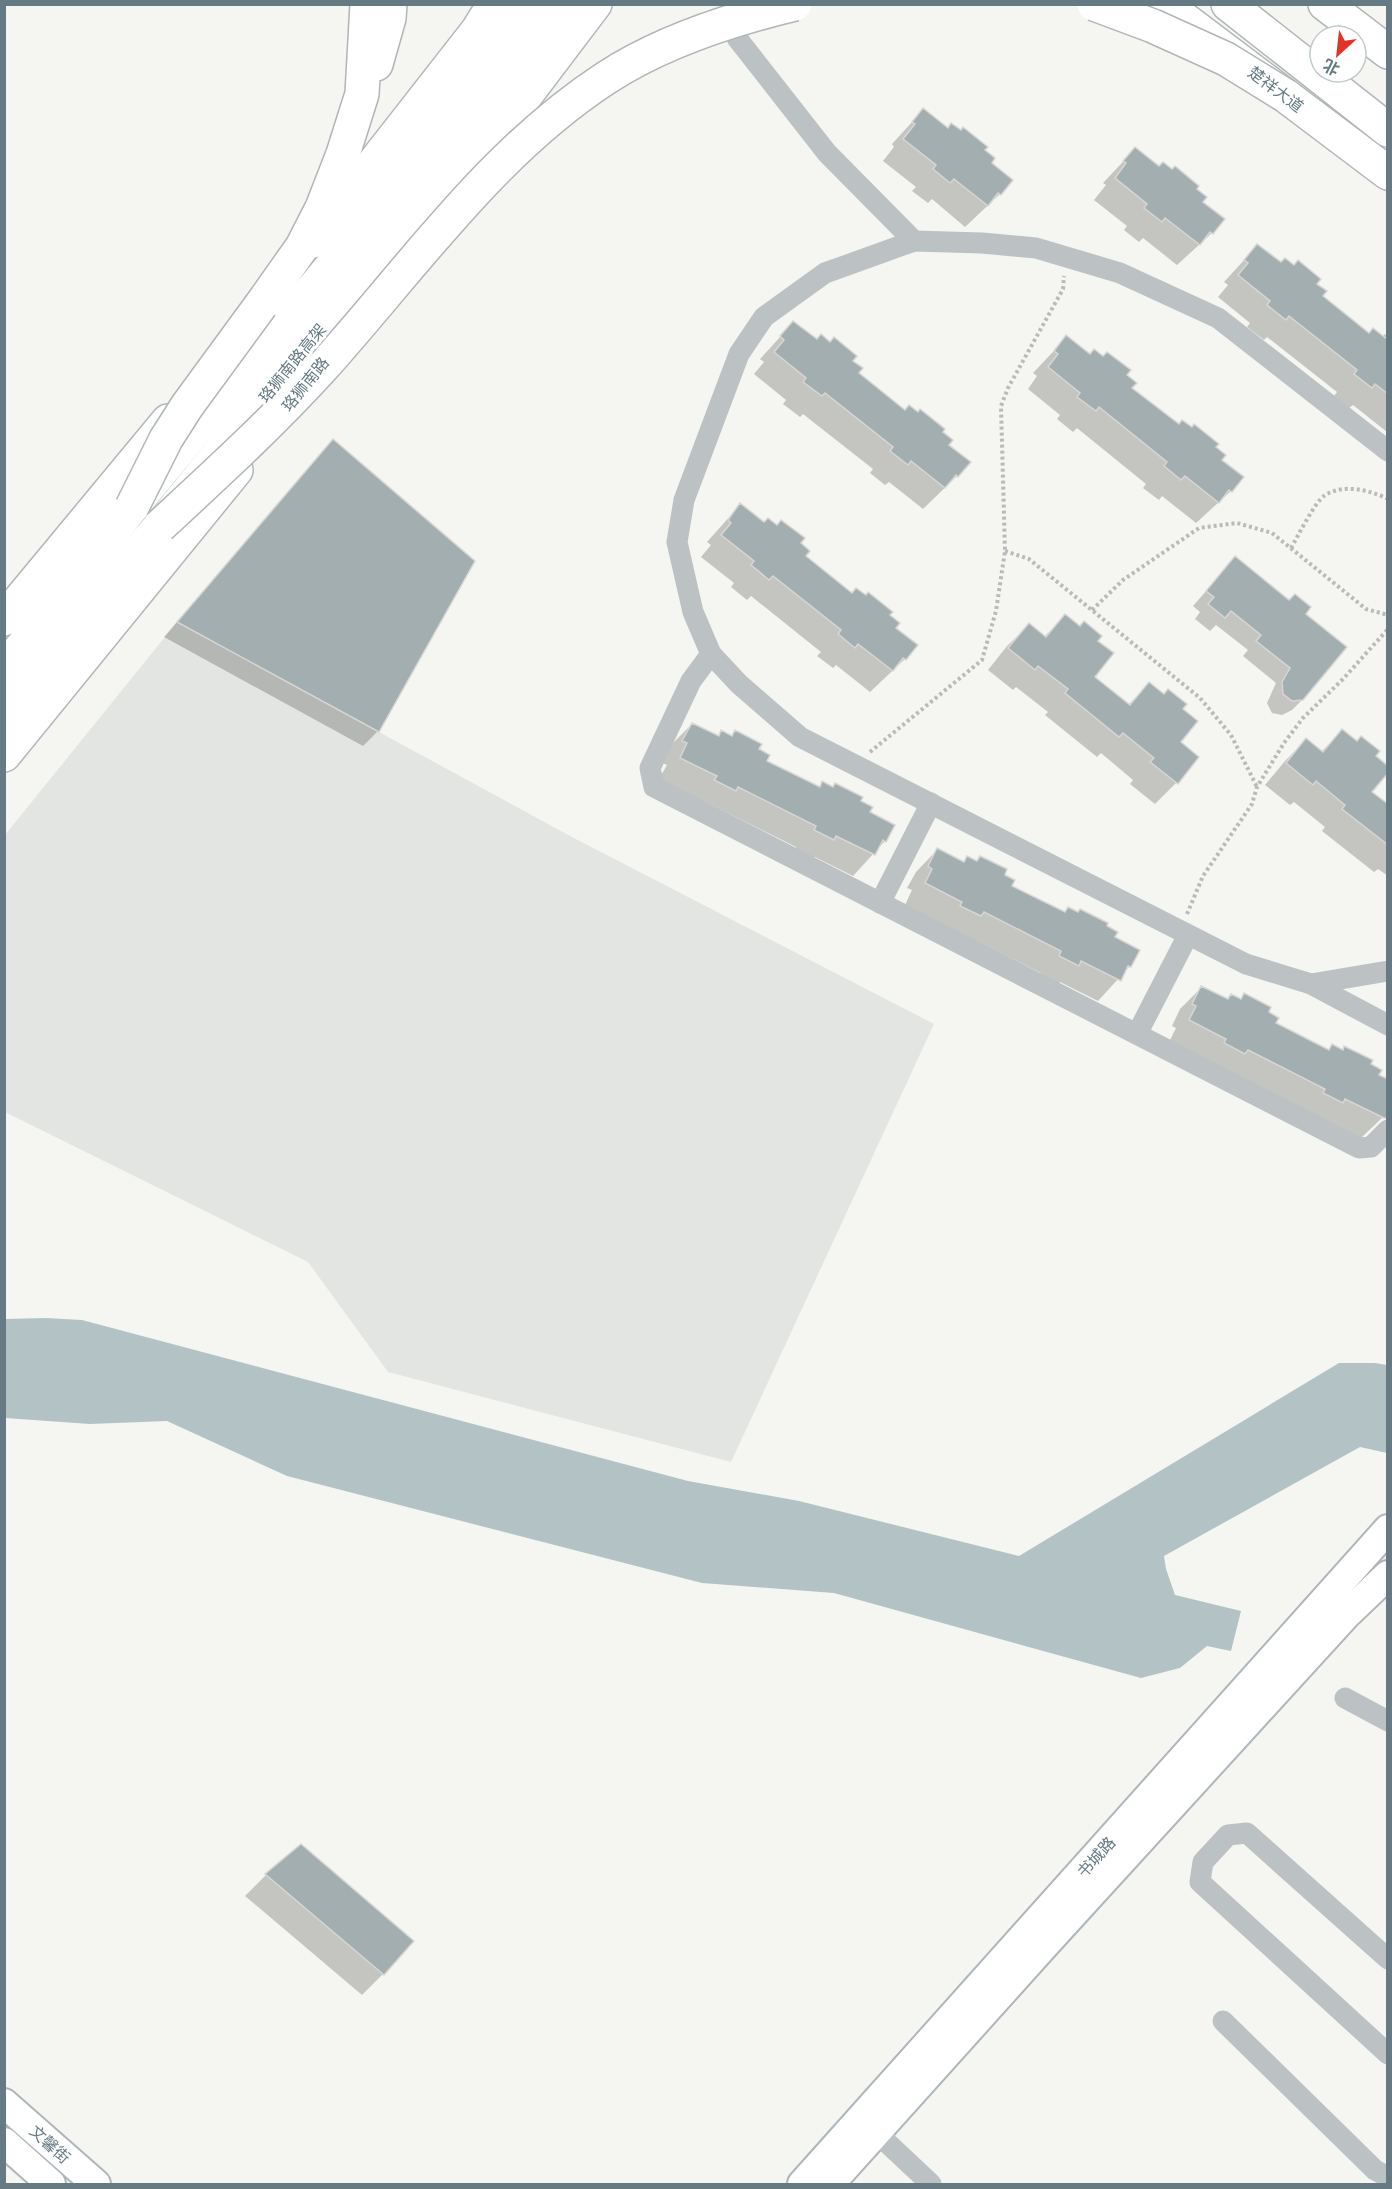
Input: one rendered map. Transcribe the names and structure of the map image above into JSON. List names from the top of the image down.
{
  "streets": {
    "main road": [
      "楚祥大道",
      "珞狮南路高架",
      "珞狮南路",
      "书城路",
      "文馨街"
    ]
  },
  "north": "bottom left"
}
